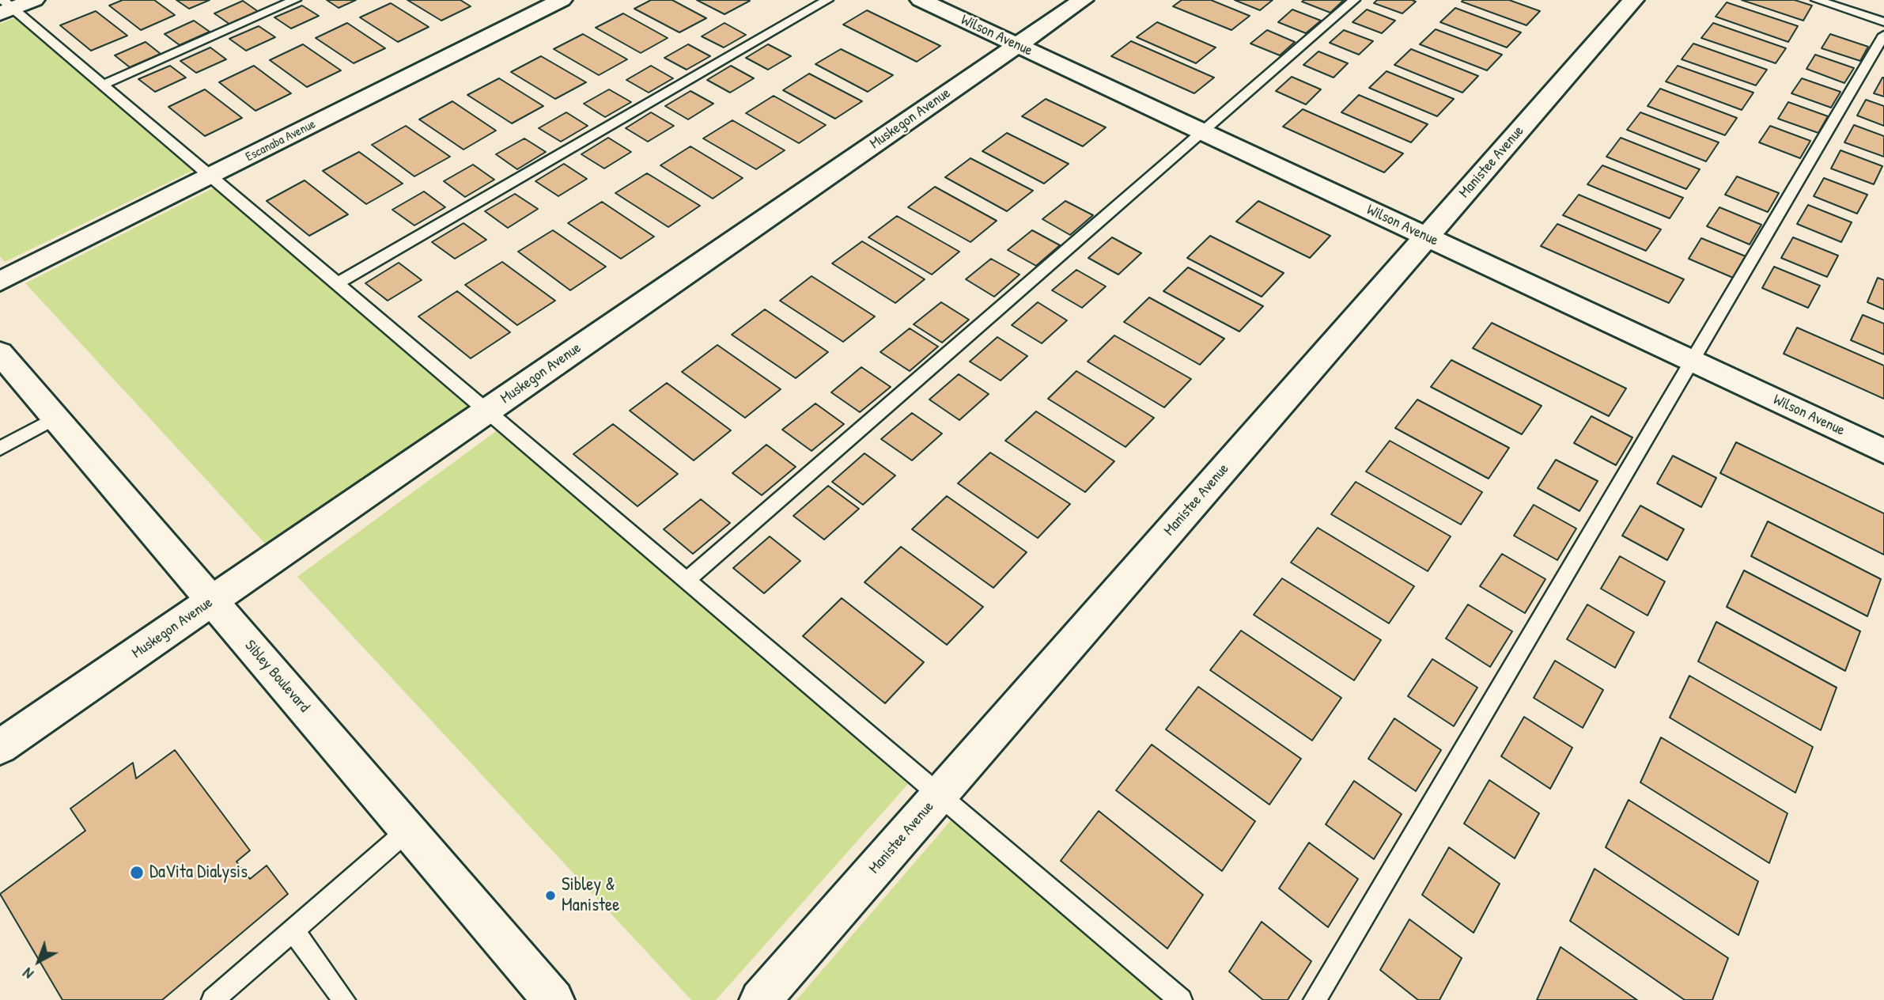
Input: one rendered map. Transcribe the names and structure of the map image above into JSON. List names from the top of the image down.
{
  "streets": {
    "street": [
      "Wilson Avenue",
      "Muskegon Avenue",
      "Escanaba Avenue",
      "Manistee Avenue",
      "Sibley Boulevard"
    ]
  },
  "crossings": [
    ["Wilson Avenue", "Muskegon Avenue"],
    ["Wilson Avenue", "Manistee Avenue"],
    ["Muskegon Avenue", "Sibley Boulevard"]
  ],
  "places": ["DaVita Dialysis", "Sibley & Manistee"],
  "north": "bottom left"
}
